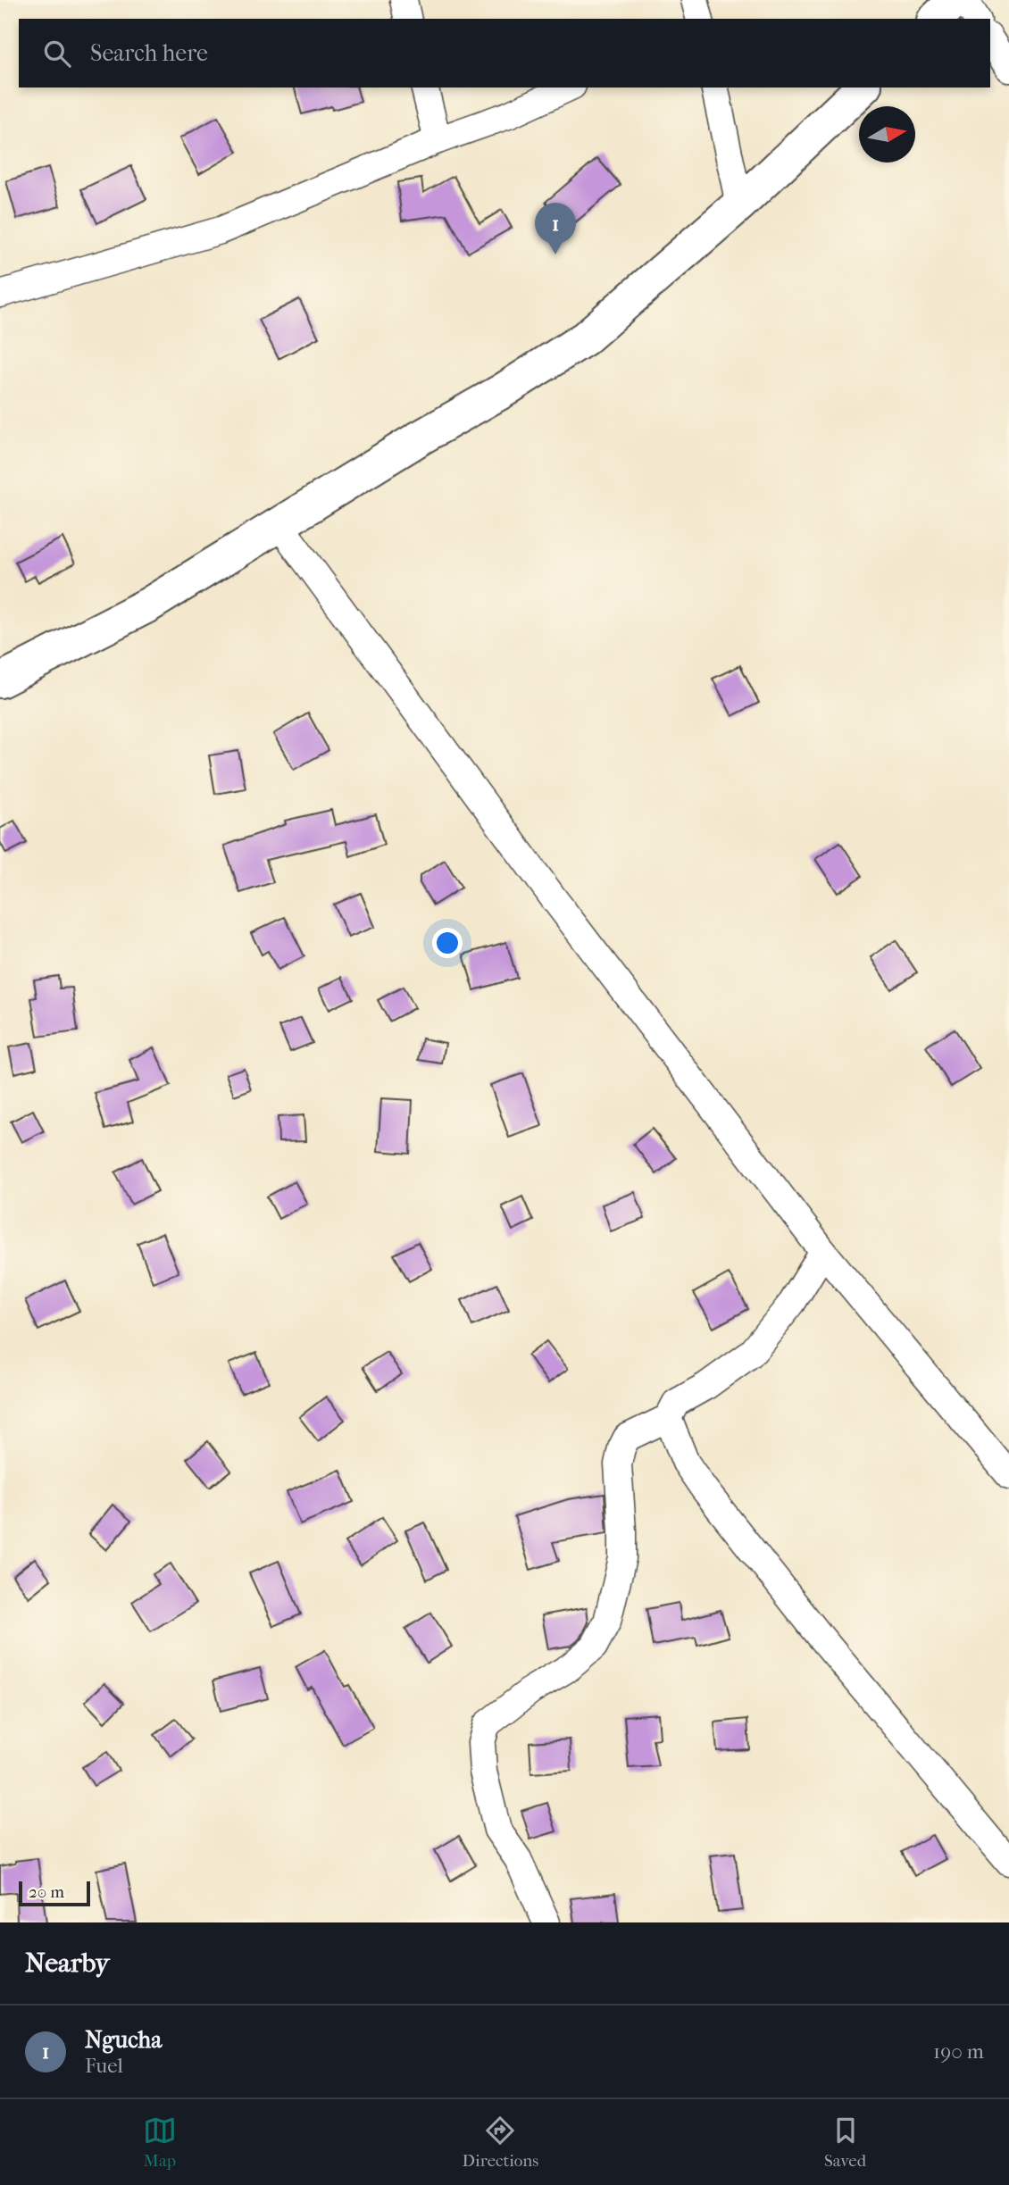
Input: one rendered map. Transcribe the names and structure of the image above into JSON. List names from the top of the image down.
{
  "scale_bar": "20 m",
  "north": "right",
  "page": {
    "search": "Search here",
    "pins": "1",
    "scale": "20 m",
    "heading": "Nearby",
    "list": [
      {
        "mark": "1",
        "name": "Ngucha",
        "note": "Fuel",
        "value": "190 m"
      }
    ],
    "nav": ["Map", "Directions", "Saved"]
  }
}
